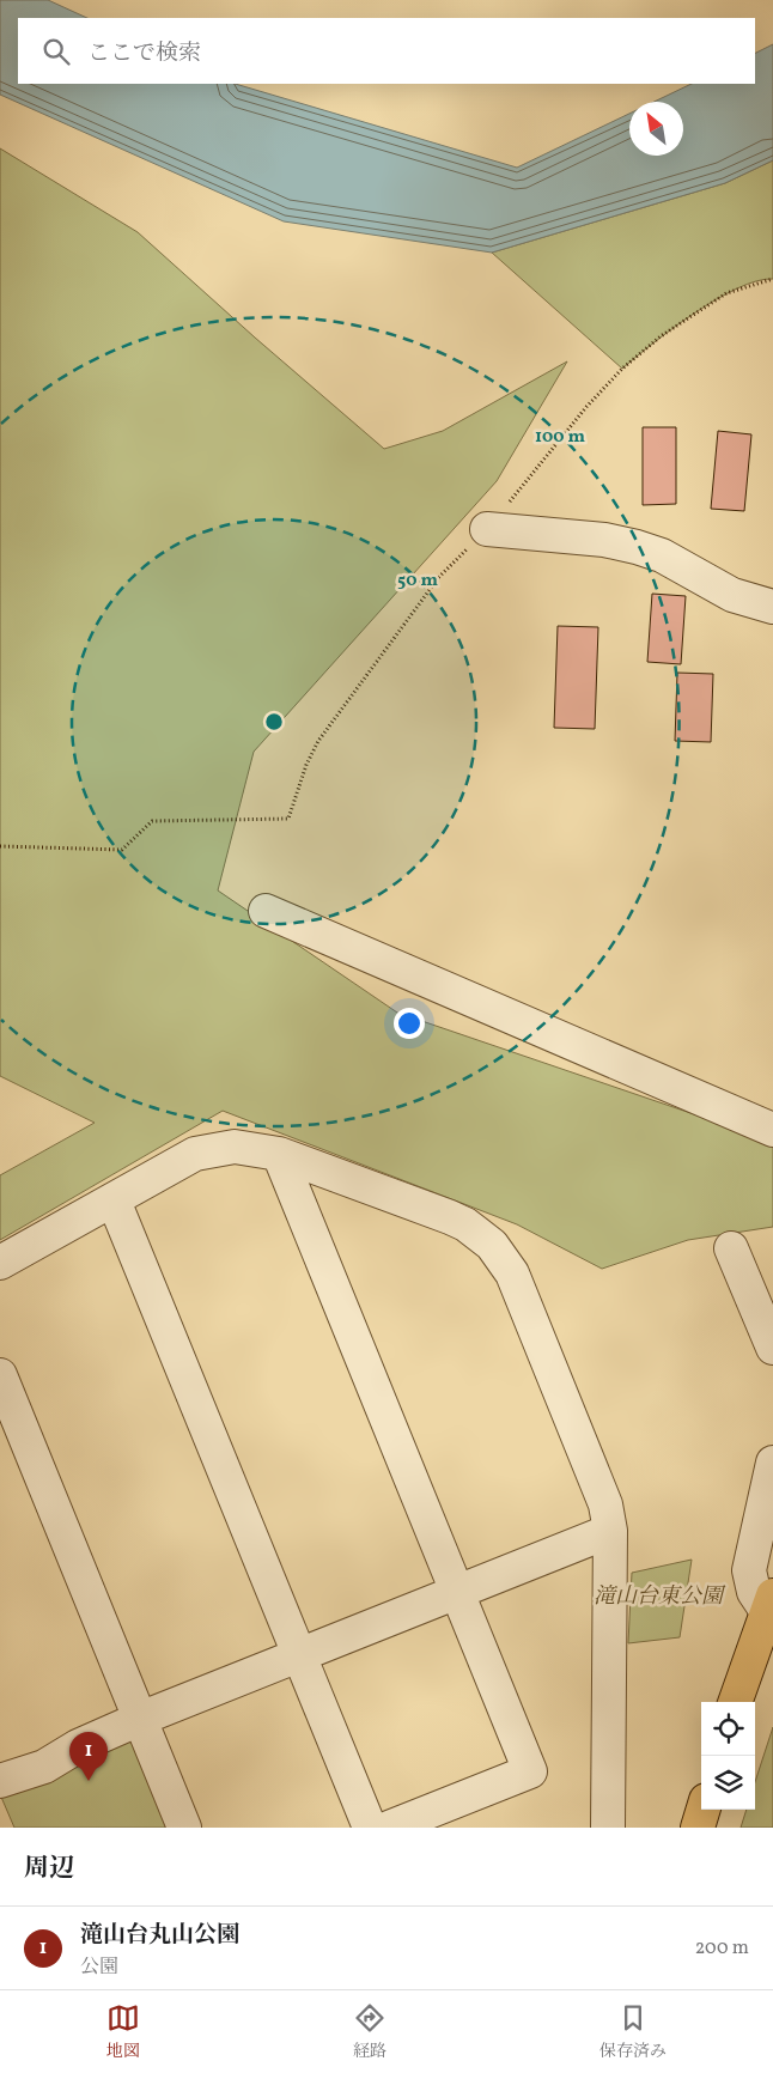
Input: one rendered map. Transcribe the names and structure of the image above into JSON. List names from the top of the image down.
{
  "parks": ["滝山台東公園"],
  "north": "top left",
  "page": {
    "search": "ここで検索",
    "pins": "1",
    "heading": "周辺",
    "list": [
      {
        "mark": "1",
        "name": "滝山台丸山公園",
        "note": "公園",
        "value": "200 m"
      }
    ],
    "nav": ["地図", "経路", "保存済み"]
  },
  "rings": ["100 m", "50 m"]
}
